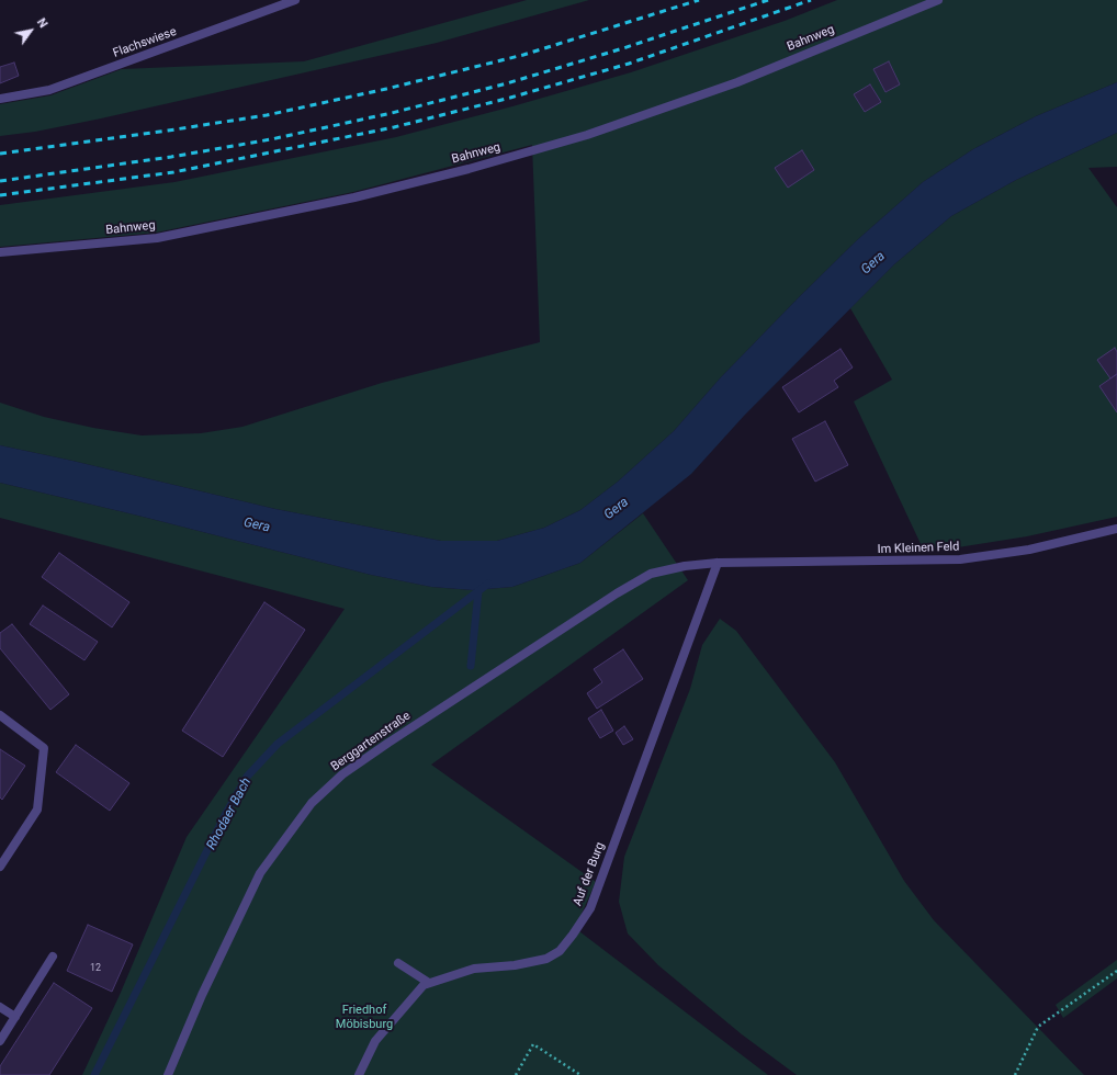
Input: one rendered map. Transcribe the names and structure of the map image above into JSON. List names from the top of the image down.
{
  "streets": {
    "street": [
      "Bahnweg",
      "Flachswiese",
      "Im Kleinen Feld",
      "Berggartenstraße",
      "Auf der Burg"
    ]
  },
  "crossings": [
    ["Im Kleinen Feld", "Berggartenstraße"],
    ["Im Kleinen Feld", "Auf der Burg"],
    ["Berggartenstraße", "Auf der Burg"]
  ],
  "water": ["Gera", "Rhodaer Bach"],
  "parks": ["Friedhof Möbisburg"],
  "house_numbers": ["12"],
  "north": "top right"
}
